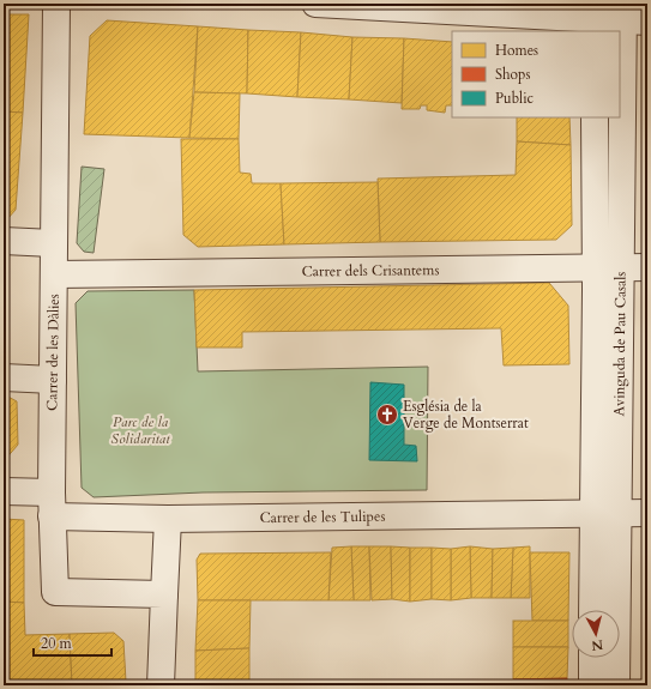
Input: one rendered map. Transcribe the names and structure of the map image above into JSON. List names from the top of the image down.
{
  "streets": {
    "street": [
      "Carrer dels Crisantems",
      "Avinguda de Pau Casals",
      "Carrer de les Dàlies",
      "Carrer de les Tulipes"
    ]
  },
  "crossings": [
    ["Carrer dels Crisantems", "Avinguda de Pau Casals"],
    ["Carrer dels Crisantems", "Carrer de les Dàlies"],
    ["Avinguda de Pau Casals", "Carrer de les Tulipes"],
    ["Carrer de les Dàlies", "Carrer de les Tulipes"]
  ],
  "parks": ["Parc de la Solidaritat"],
  "places": {
    "church": ["Església de la Verge de Montserrat"]
  },
  "legend": ["Homes", "Shops", "Public"],
  "scale_bar": "20 m",
  "north": "bottom"
}
